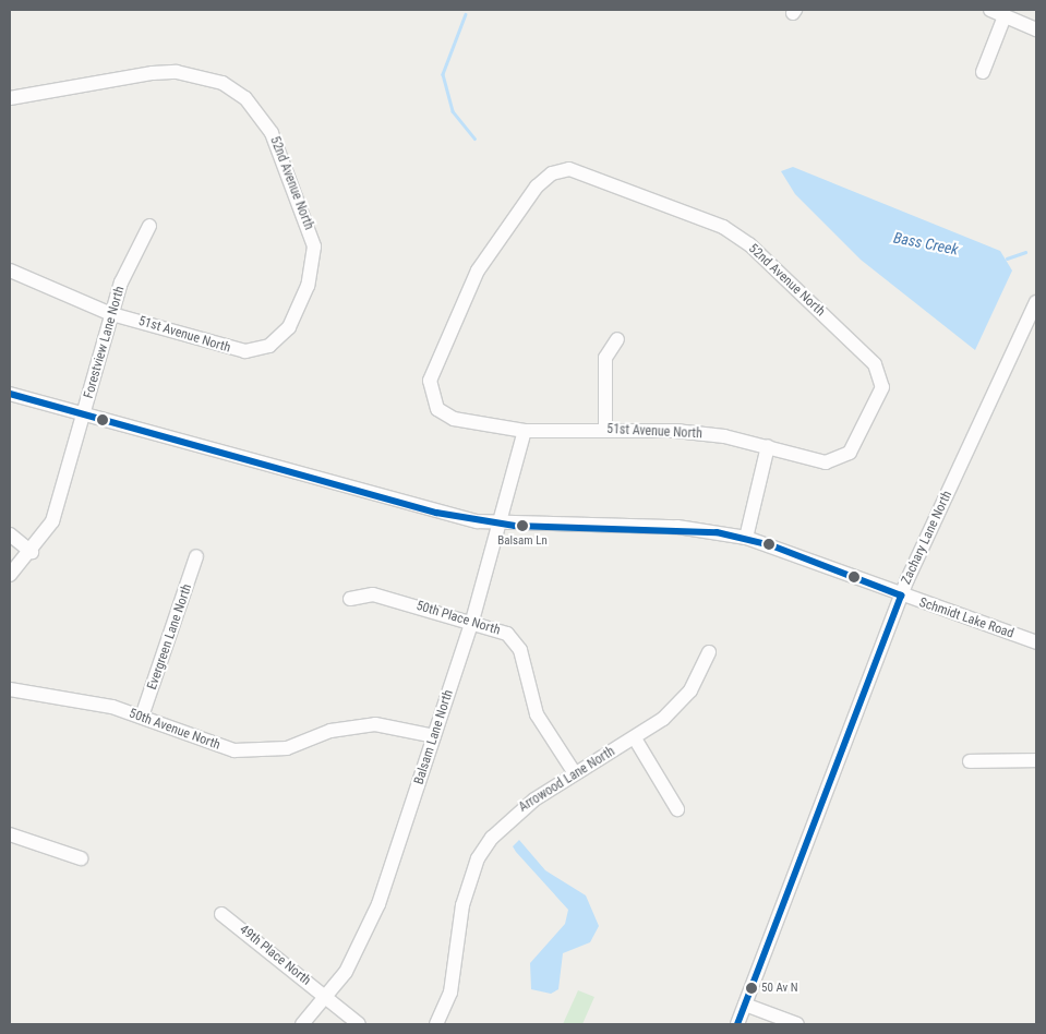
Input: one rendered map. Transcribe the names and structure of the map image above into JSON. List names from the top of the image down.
{
  "streets": {
    "street": [
      "52nd Avenue North",
      "51st Avenue North",
      "Forestview Lane North",
      "Zachary Lane North",
      "50th Place North",
      "Schmidt Lake Road",
      "Evergreen Lane North",
      "50th Avenue North",
      "Balsam Lane North",
      "Arrowood Lane North",
      "49th Place North"
    ]
  },
  "crossings": [
    ["52nd Avenue North", "51st Avenue North"],
    ["51st Avenue North", "Forestview Lane North"],
    ["51st Avenue North", "Balsam Lane North"],
    ["Forestview Lane North", "Schmidt Lake Road"],
    ["Zachary Lane North", "Schmidt Lake Road"],
    ["50th Place North", "Balsam Lane North"],
    ["50th Place North", "Arrowood Lane North"],
    ["Schmidt Lake Road", "Balsam Lane North"],
    ["Evergreen Lane North", "50th Avenue North"],
    ["50th Avenue North", "Balsam Lane North"],
    ["Balsam Lane North", "49th Place North"]
  ],
  "water": ["Bass Creek"],
  "places": ["Balsam Ln", "50 Av N"]
}
